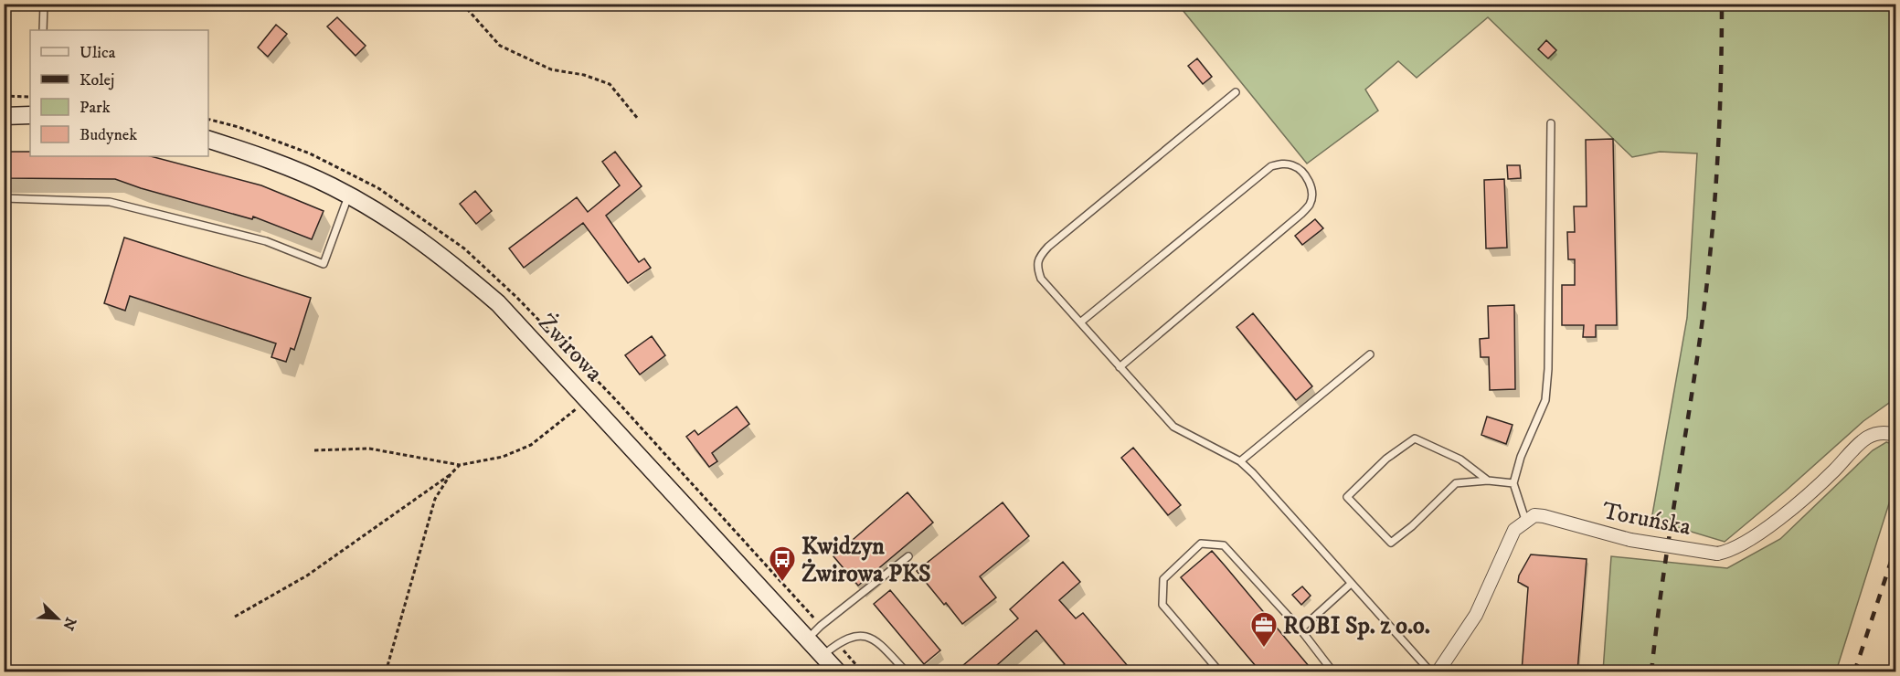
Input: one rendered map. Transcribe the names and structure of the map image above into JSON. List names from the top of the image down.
{
  "streets": {
    "street": ["Żwirowa", "Toruńska"]
  },
  "places": {
    "bus stop": ["Kwidzyn Żwirowa PKS"],
    "office": ["ROBI Sp. z o.o."]
  },
  "legend": [
    "Ulica",
    "Kolej",
    "Park",
    "Budynek"
  ],
  "north": "bottom right"
}
